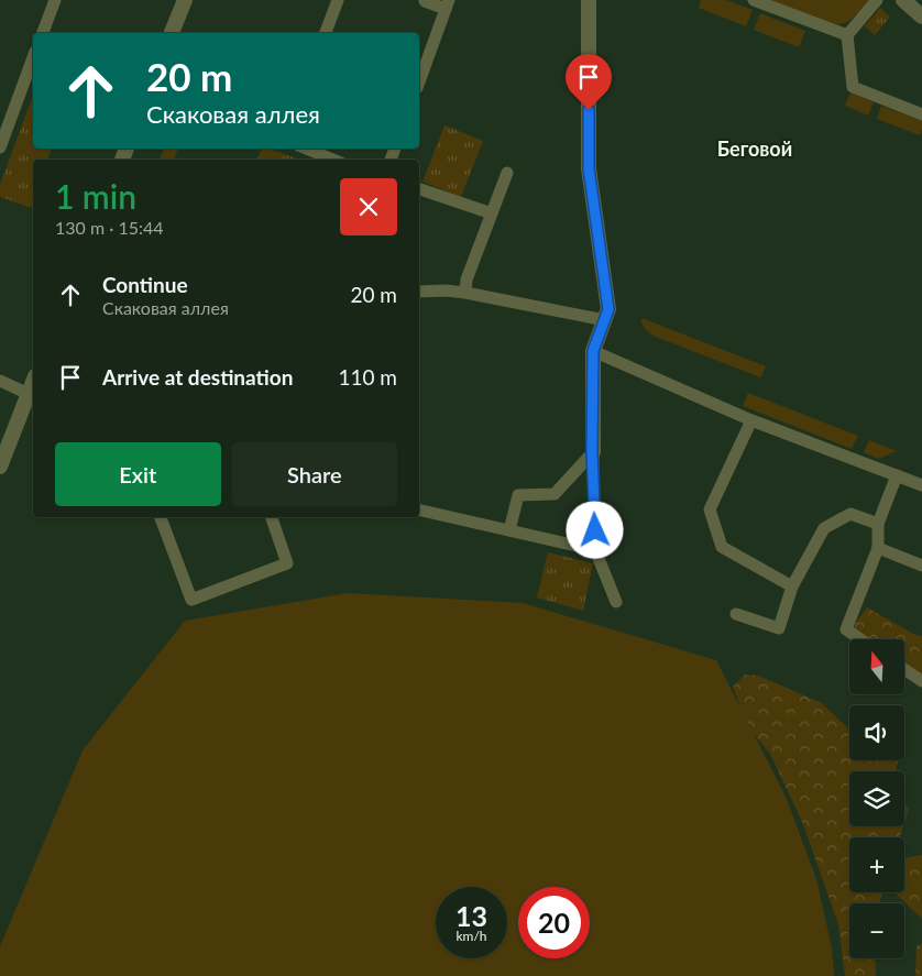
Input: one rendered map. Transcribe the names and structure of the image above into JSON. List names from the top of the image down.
{
  "districts": ["Беговой"],
  "north": "top",
  "page": {
    "turn": ["20 m", "Скаковая аллея"],
    "heading": ["1 min", "130 m · 15:44"],
    "list": [
      {
        "name": "Continue",
        "note": "Скаковая аллея",
        "value": "20 m"
      },
      {
        "name": "Arrive at destination",
        "value": "110 m"
      }
    ],
    "buttons": ["Exit", "Share"],
    "map_buttons": ["+", "−"],
    "speed": "13 km/h",
    "limit": "20"
  }
}
